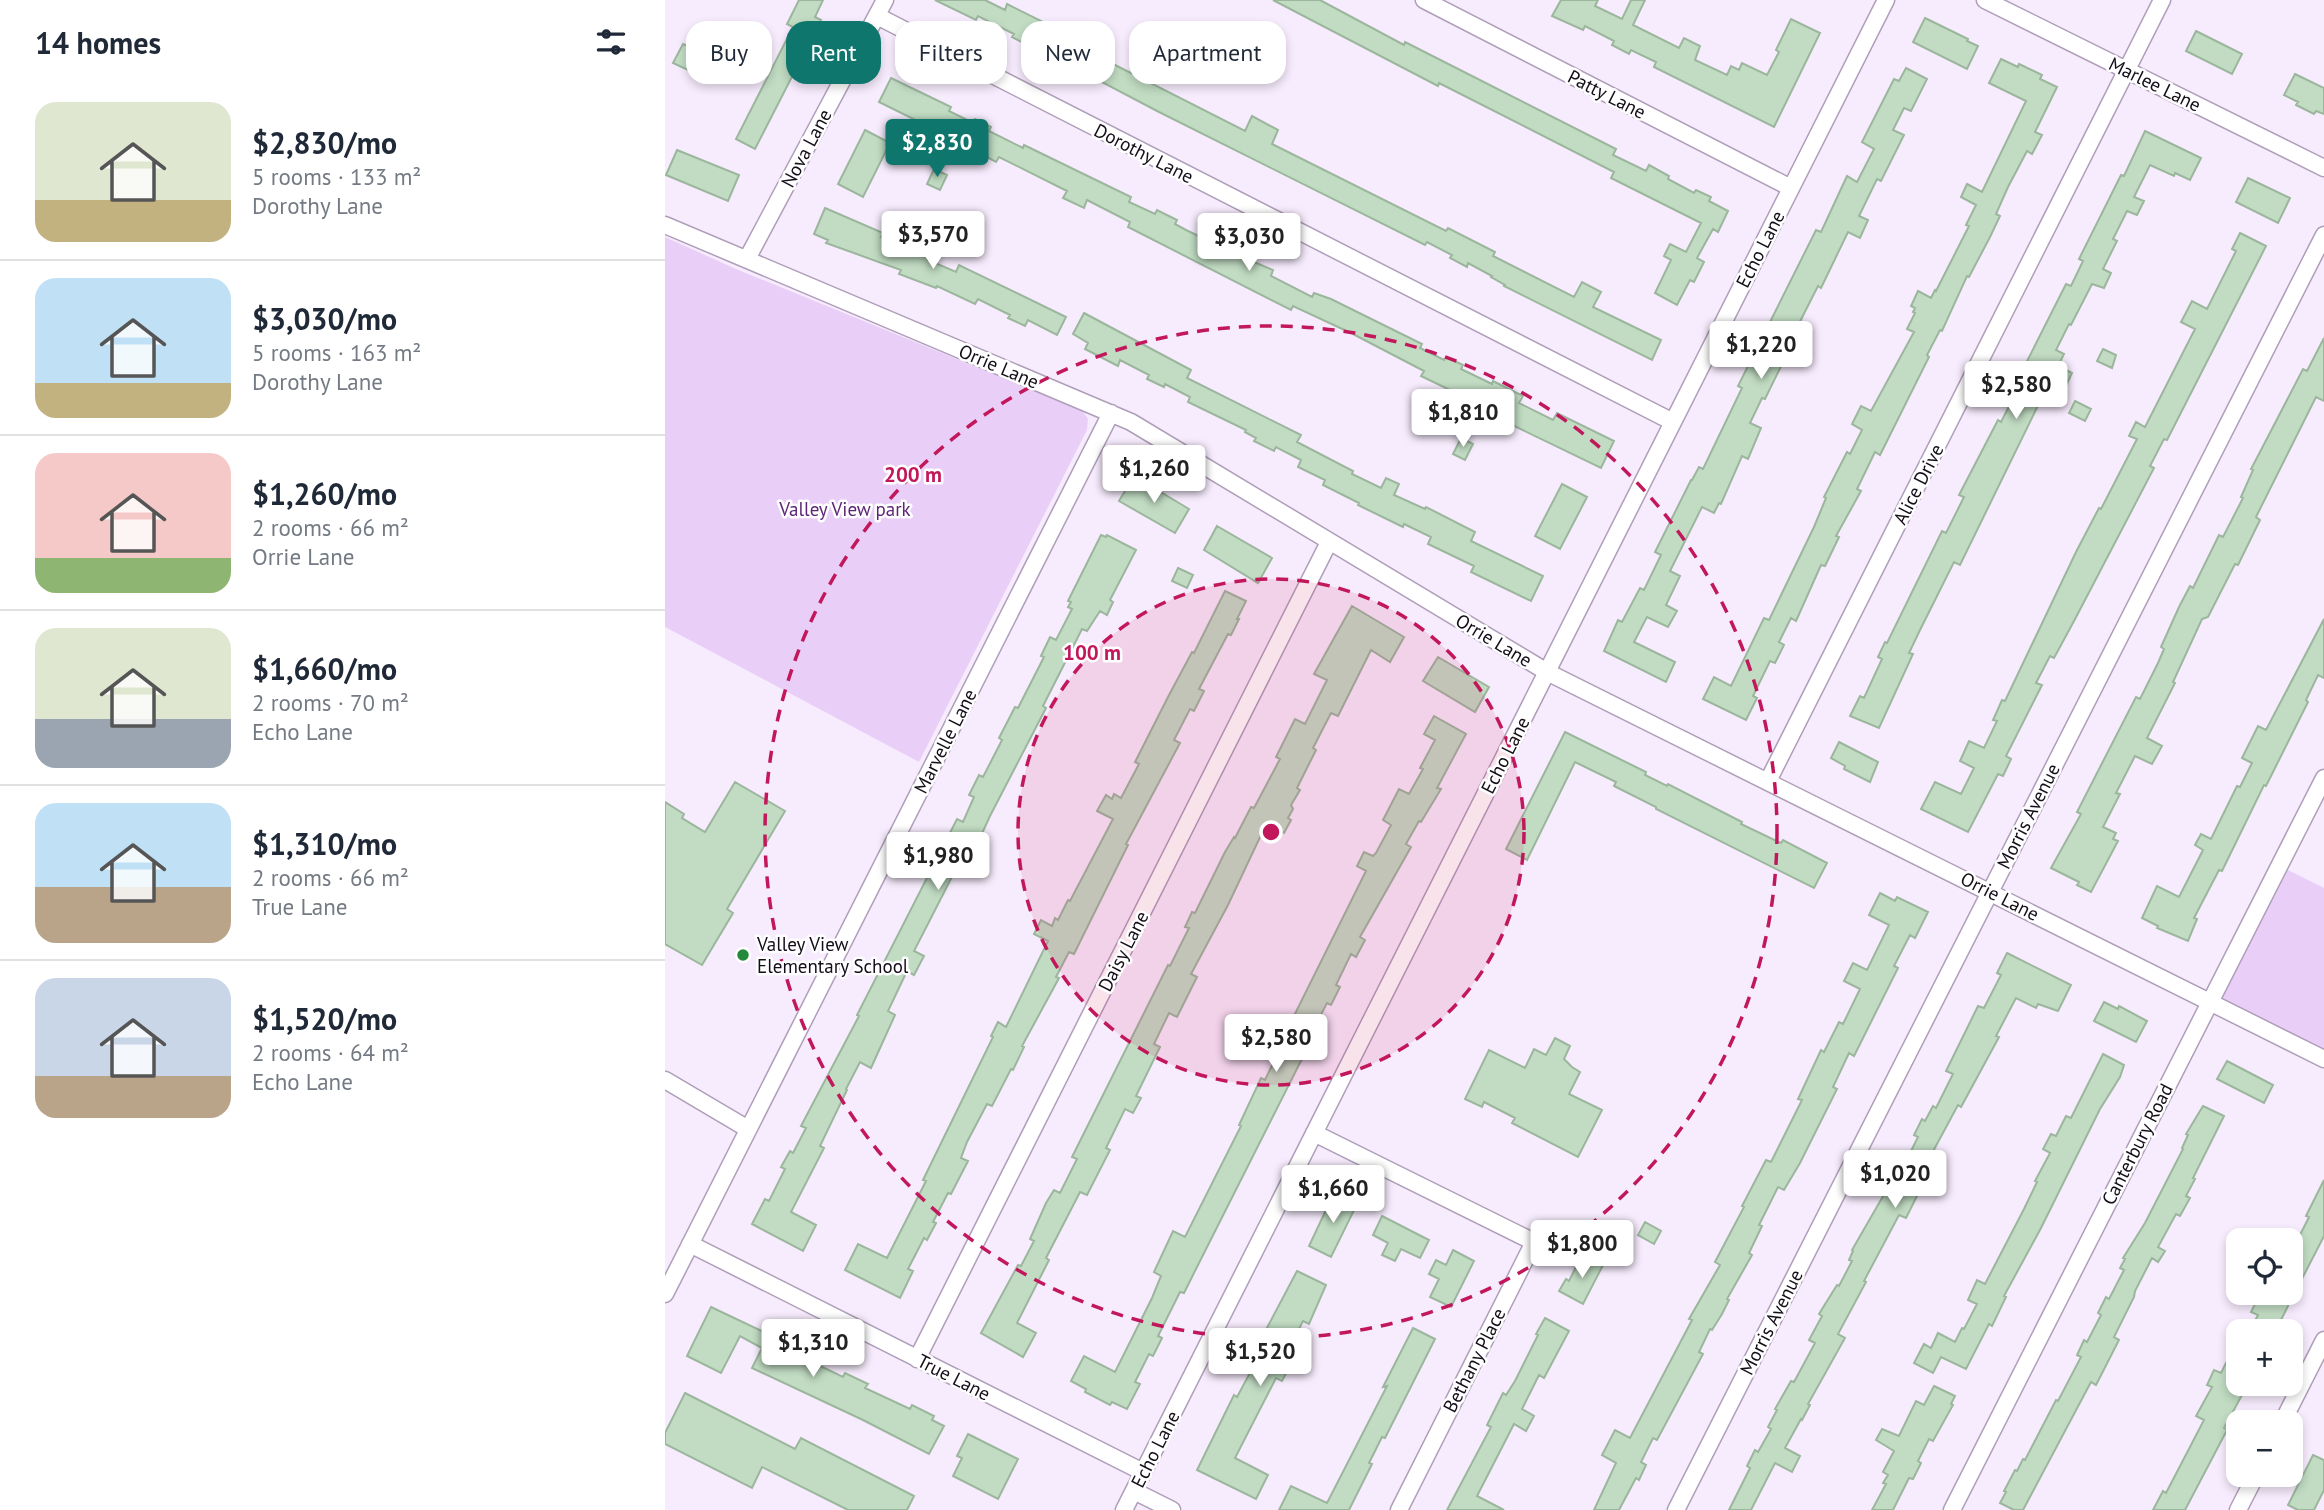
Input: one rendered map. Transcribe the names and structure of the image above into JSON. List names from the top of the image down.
{
  "streets": {
    "street": [
      "Marlee Lane",
      "Patty Lane",
      "Nova Lane",
      "Dorothy Lane",
      "Echo Lane",
      "Orrie Lane",
      "Alice Drive",
      "Marvelle Lane",
      "Morris Avenue",
      "Daisy Lane",
      "Canterbury Road",
      "Bethany Place",
      "True Lane"
    ]
  },
  "crossings": [
    ["Marlee Lane", "Alice Drive"],
    ["Patty Lane", "Echo Lane"],
    ["Nova Lane", "Dorothy Lane"],
    ["Nova Lane", "Orrie Lane"],
    ["Dorothy Lane", "Echo Lane"],
    ["Echo Lane", "Orrie Lane"],
    ["Echo Lane", "Bethany Place"],
    ["Echo Lane", "True Lane"],
    ["Orrie Lane", "Alice Drive"],
    ["Orrie Lane", "Marvelle Lane"],
    ["Orrie Lane", "Morris Avenue"],
    ["Orrie Lane", "Daisy Lane"],
    ["Orrie Lane", "Canterbury Road"],
    ["Marvelle Lane", "True Lane"],
    ["Daisy Lane", "True Lane"]
  ],
  "parks": ["Valley View park"],
  "places": ["Valley View Elementary School"],
  "page": {
    "heading": "14 homes",
    "chip": [
      "Buy",
      "Rent",
      "Filters",
      "New",
      "Apartment"
    ],
    "list": [
      {
        "name": "$2,830/mo",
        "note": "5 rooms · 133 m² · Dorothy Lane"
      },
      {
        "name": "$3,030/mo",
        "note": "5 rooms · 163 m² · Dorothy Lane"
      },
      {
        "name": "$1,260/mo",
        "note": "2 rooms · 66 m² · Orrie Lane"
      },
      {
        "name": "$1,660/mo",
        "note": "2 rooms · 70 m² · Echo Lane"
      },
      {
        "name": "$1,310/mo",
        "note": "2 rooms · 66 m² · True Lane"
      },
      {
        "name": "$1,520/mo",
        "note": "2 rooms · 64 m² · Echo Lane"
      }
    ],
    "price": [
      "$2,830",
      "$3,570",
      "$3,030",
      "$1,220",
      "$2,580",
      "$1,810",
      "$1,260",
      "$1,980",
      "$2,580",
      "$1,020",
      "$1,660",
      "$1,800",
      "$1,310",
      "$1,520"
    ],
    "map_buttons": ["+", "−"]
  },
  "rings": ["200 m", "100 m"]
}
